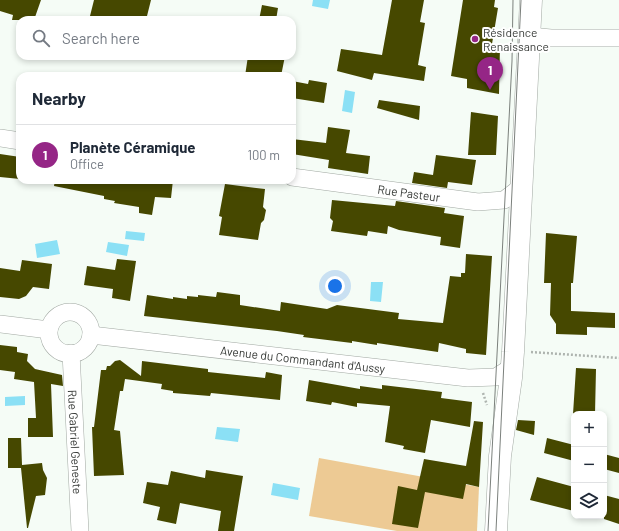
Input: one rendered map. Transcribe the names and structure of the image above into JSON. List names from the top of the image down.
{
  "streets": {
    "street": ["Rue Pasteur", "Avenue du Commandant d'Aussy", "Rue Gabriel Geneste"]
  },
  "crossings": [
    ["Avenue du Commandant d'Aussy", "Rue Gabriel Geneste"]
  ],
  "places": ["Résidence Renaissance"],
  "page": {
    "search": "Search here",
    "pins": "1",
    "heading": "Nearby",
    "list": [
      {
        "mark": "1",
        "name": "Planète Céramique",
        "note": "Office",
        "value": "100 m"
      }
    ],
    "map_buttons": ["+", "−"]
  }
}
